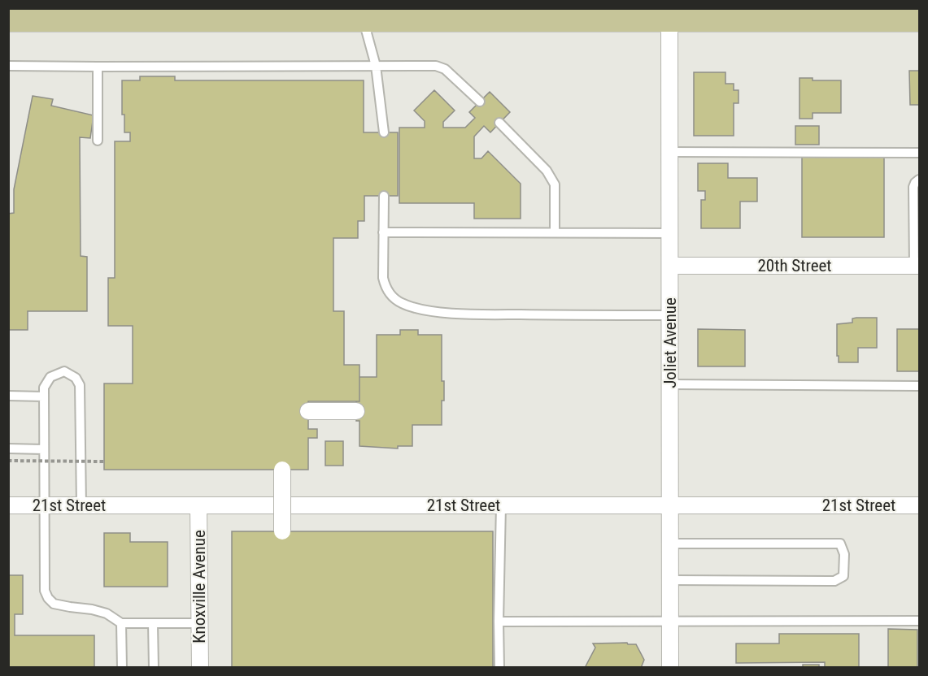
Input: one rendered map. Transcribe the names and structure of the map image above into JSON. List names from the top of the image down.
{
  "streets": {
    "street": [
      "20th Street",
      "Joliet Avenue",
      "21st Street",
      "Knoxville Avenue"
    ]
  },
  "crossings": [
    ["20th Street", "Joliet Avenue"],
    ["Joliet Avenue", "21st Street"],
    ["21st Street", "Knoxville Avenue"]
  ]
}
